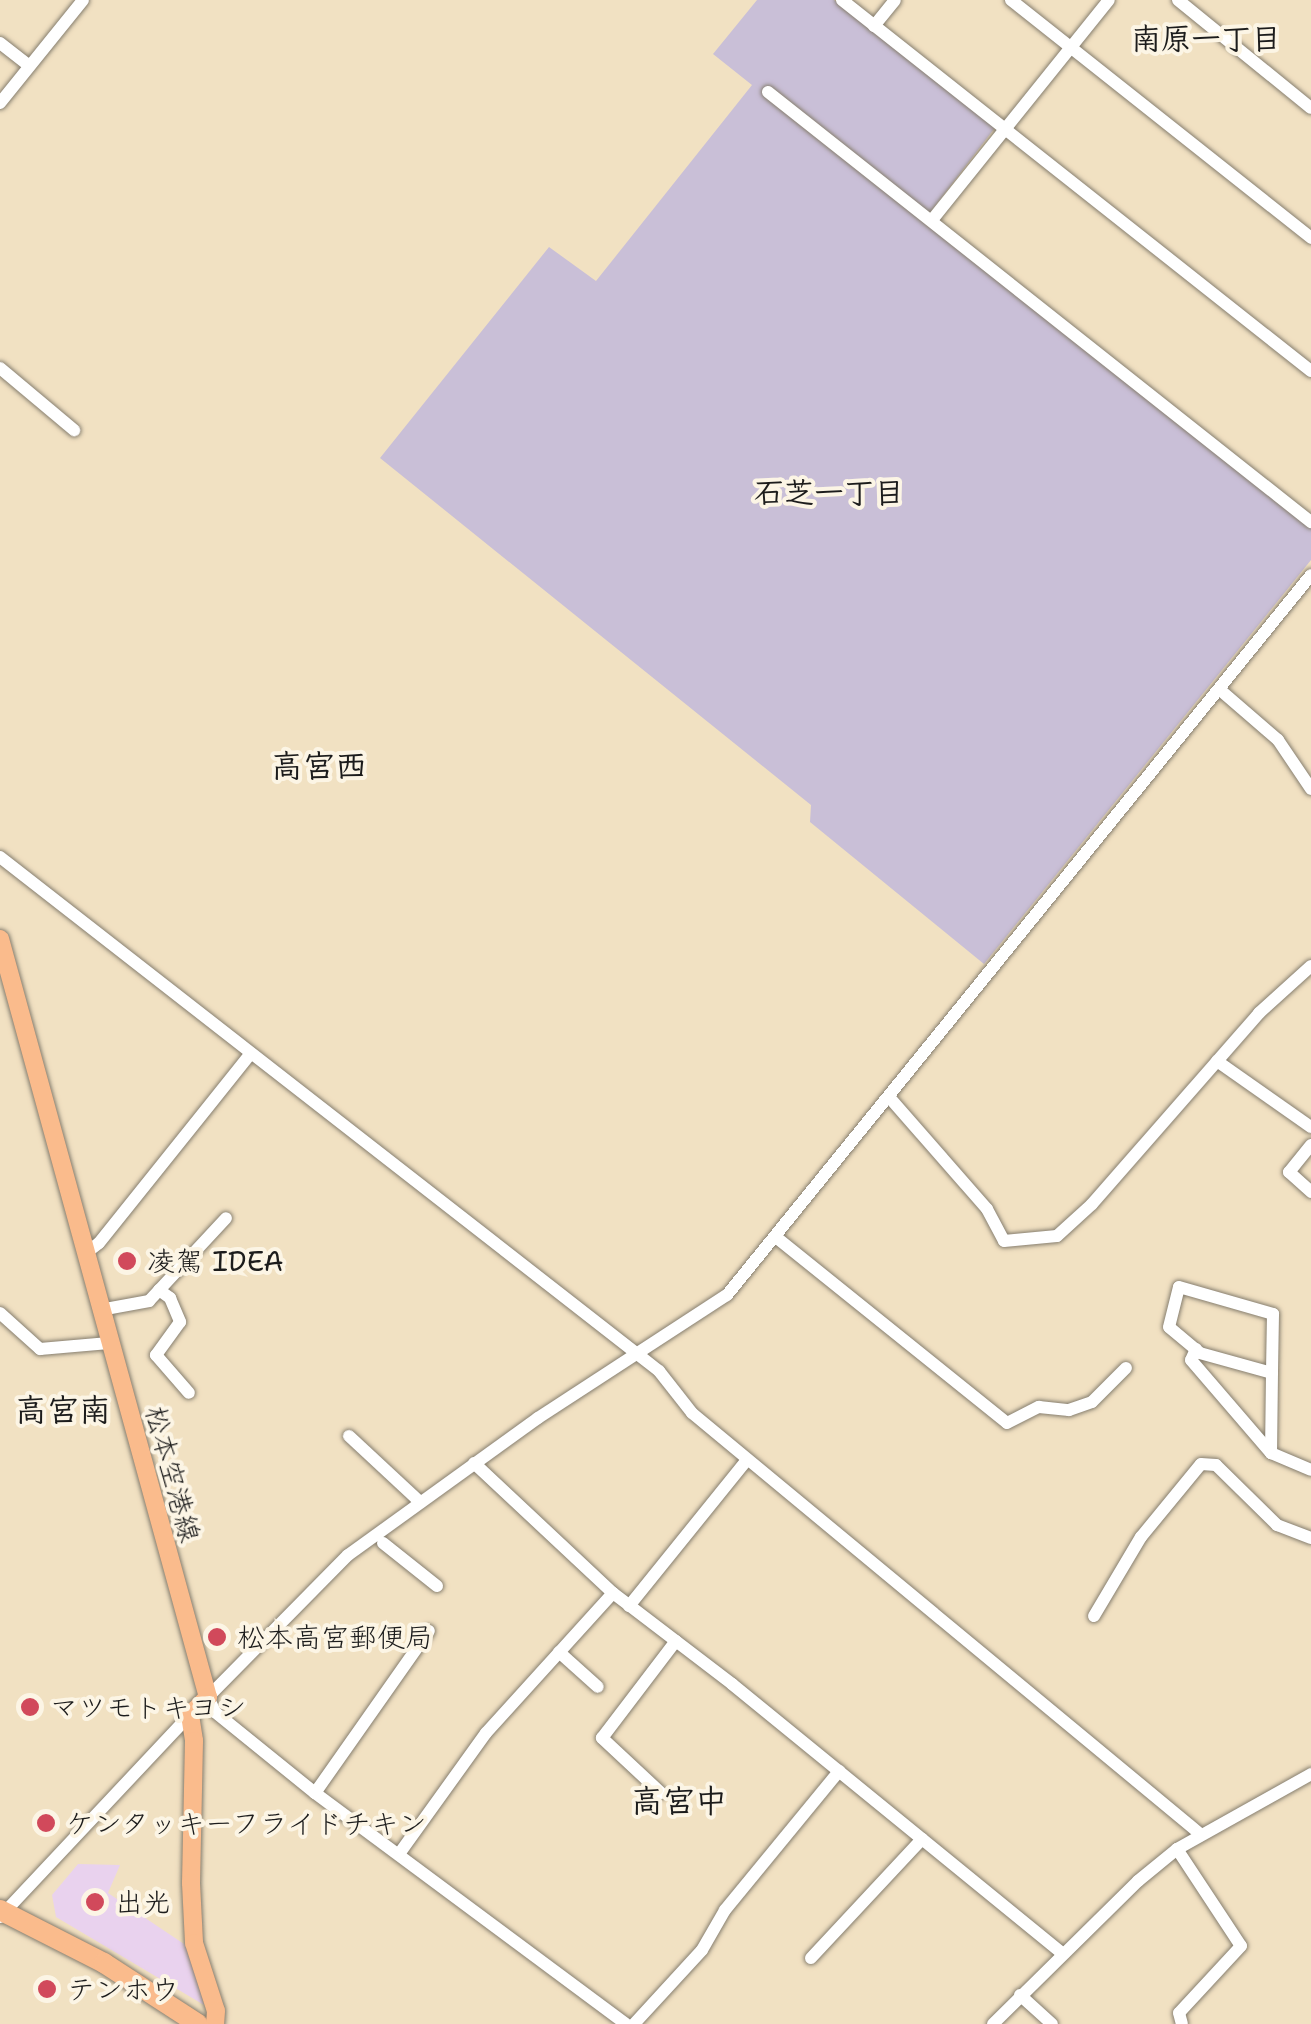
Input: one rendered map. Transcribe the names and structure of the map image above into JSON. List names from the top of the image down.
{
  "streets": {
    "main road": ["松本空港線"]
  },
  "districts": [
    "南原一丁目",
    "石芝一丁目",
    "高宮西",
    "高宮南",
    "高宮中"
  ],
  "places": [
    "凌駕 IDEA",
    "松本高宮郵便局",
    "マツモトキヨシ",
    "ケンタッキーフライドチキン",
    "出光",
    "テンホウ"
  ]
}
